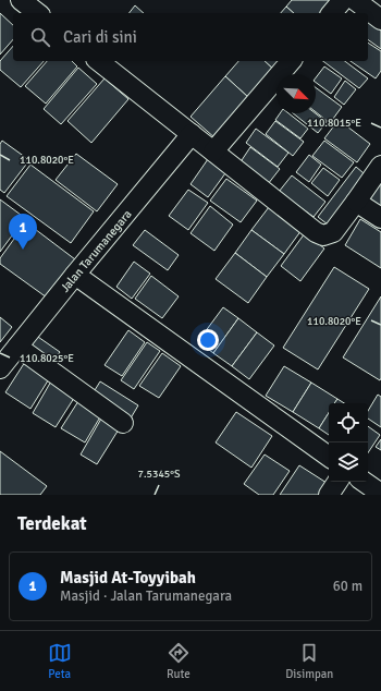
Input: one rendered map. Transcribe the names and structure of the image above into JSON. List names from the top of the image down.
{
  "streets": {
    "street": ["Jalan Tarumanegara"]
  },
  "north": "bottom right",
  "page": {
    "search": "Cari di sini",
    "pins": "1",
    "heading": "Terdekat",
    "list": [
      {
        "mark": "1",
        "name": "Masjid At-Toyyibah",
        "note": "Masjid · Jalan Tarumanegara",
        "value": "60 m"
      }
    ],
    "nav": ["Peta", "Rute", "Disimpan"]
  },
  "coordinates": [
    "110.8015°E",
    "110.8020°E",
    "110.8025°E",
    "7.5345°S"
  ]
}
